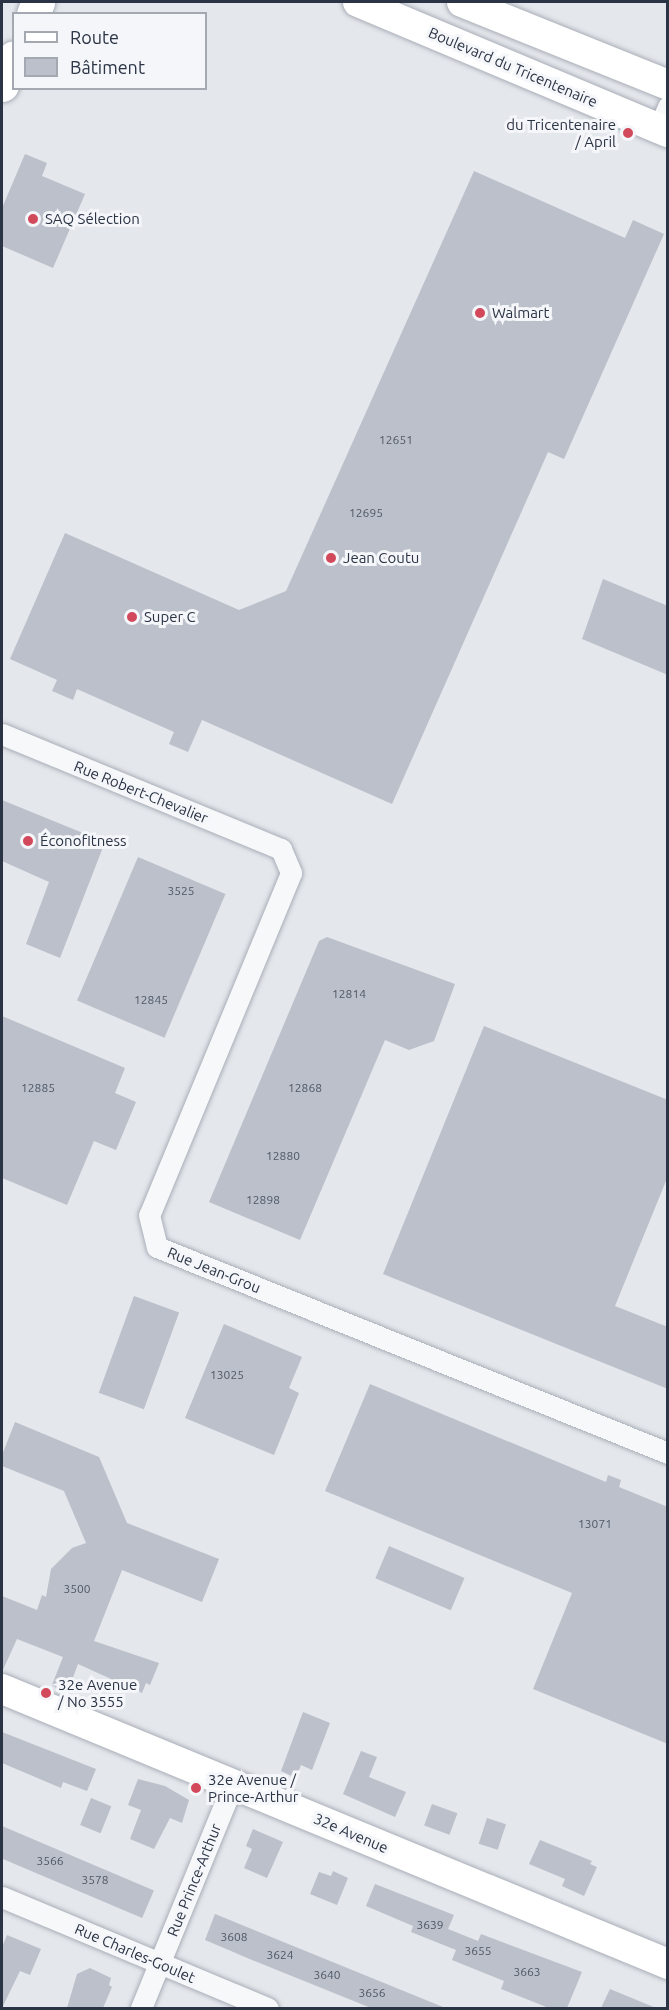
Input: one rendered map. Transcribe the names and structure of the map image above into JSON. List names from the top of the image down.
{
  "streets": {
    "street": [
      "Boulevard du Tricentenaire",
      "Rue Robert-Chevalier",
      "Rue Jean-Grou",
      "32e Avenue",
      "Rue Prince-Arthur",
      "Rue Charles-Goulet"
    ]
  },
  "crossings": [
    ["Rue Robert-Chevalier", "Rue Jean-Grou"],
    ["32e Avenue", "Rue Prince-Arthur"],
    ["Rue Prince-Arthur", "Rue Charles-Goulet"]
  ],
  "places": [
    "du Tricentenaire / April",
    "SAQ Sélection",
    "Walmart",
    "Jean Coutu",
    "Super C",
    "Éconofitness",
    "32e Avenue / No 3555",
    "32e Avenue / Prince-Arthur"
  ],
  "house_numbers": [
    "12651",
    "12695",
    "3525",
    "12814",
    "12845",
    "12885",
    "12868",
    "12880",
    "12898",
    "13025",
    "13071",
    "3500",
    "3566",
    "3578",
    "3639",
    "3608",
    "3655",
    "3624",
    "3663",
    "3640",
    "3656"
  ],
  "legend": ["Route", "Bâtiment"]
}
